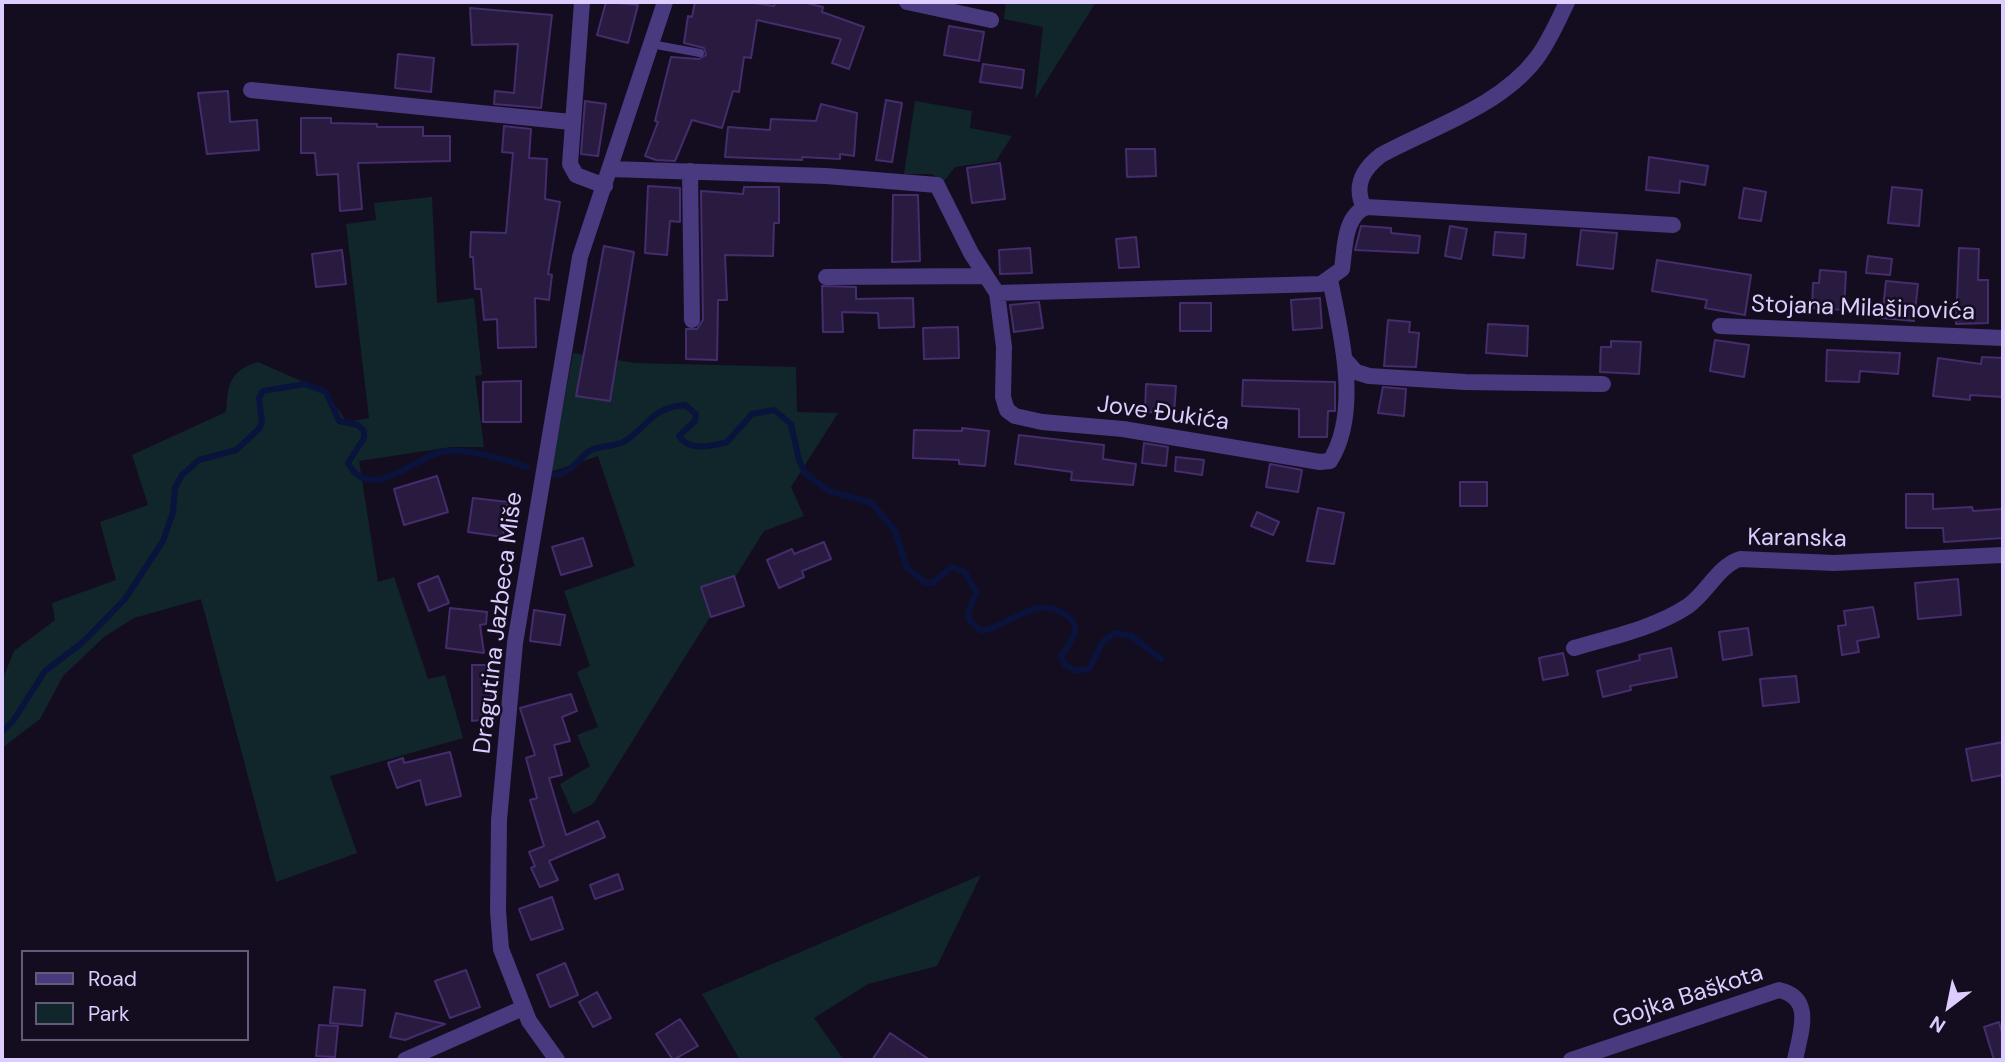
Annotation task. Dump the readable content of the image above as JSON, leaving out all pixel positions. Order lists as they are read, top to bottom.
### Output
{
  "streets": {
    "street": [
      "Stojana Milašinovića",
      "Jove Đukića",
      "Karanska",
      "Dragutina Jazbeca Miše",
      "Gojka Baškota"
    ]
  },
  "legend": ["Road", "Park"],
  "north": "bottom left"
}
